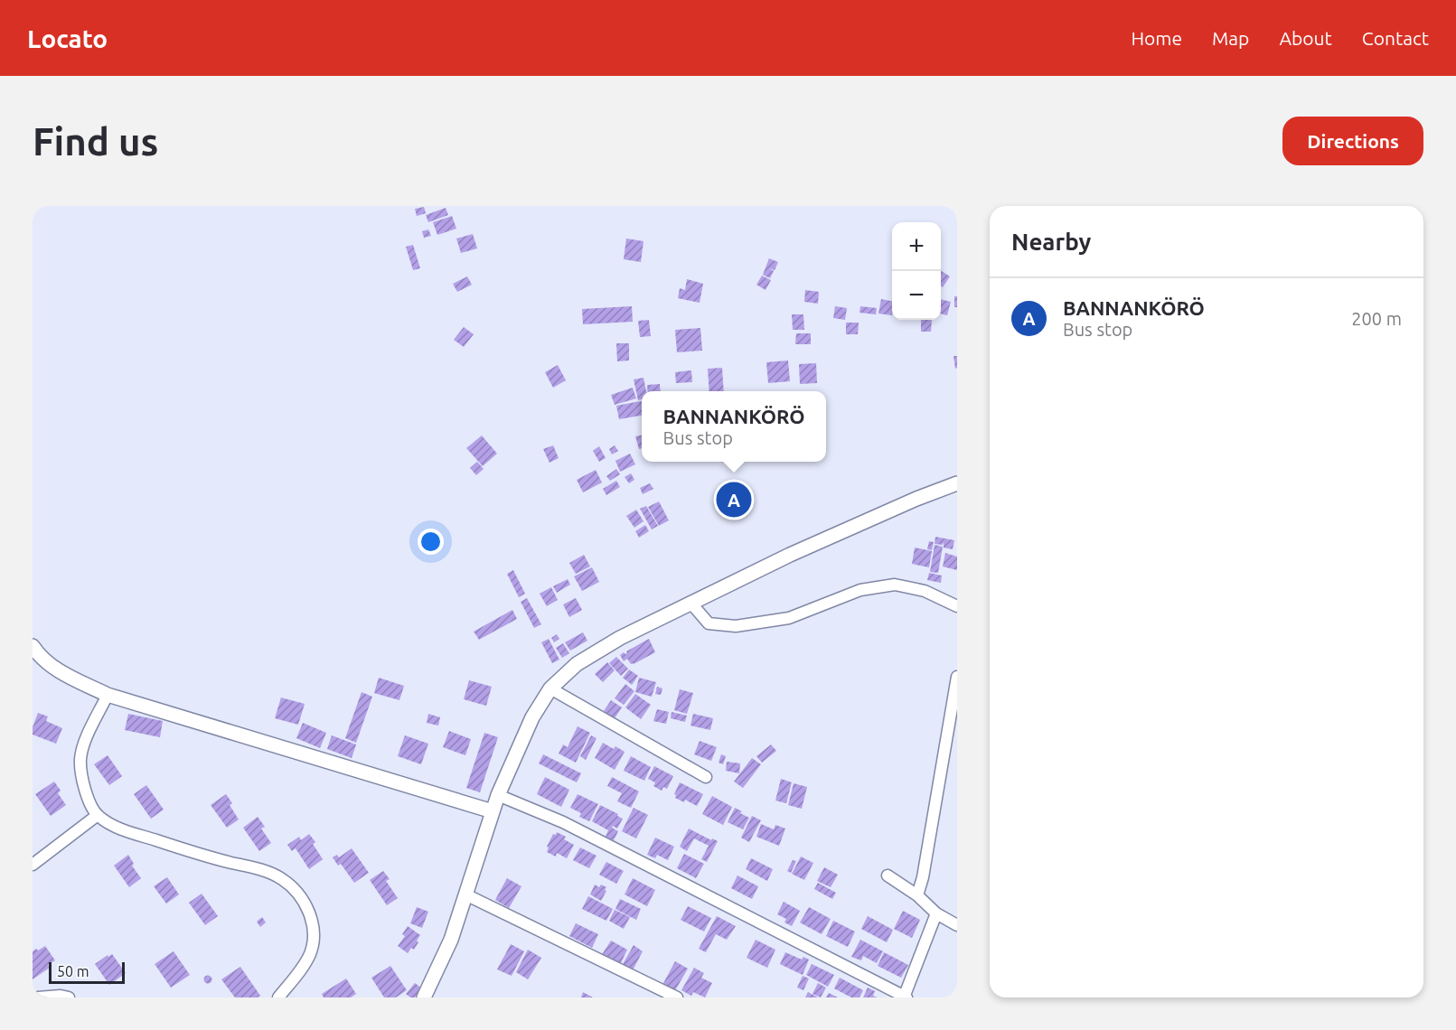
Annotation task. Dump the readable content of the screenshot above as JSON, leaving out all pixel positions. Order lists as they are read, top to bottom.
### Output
{
  "scale_bar": "50 m",
  "page": {
    "header": "Locato",
    "nav": [
      "Home",
      "Map",
      "About",
      "Contact"
    ],
    "buttons": "Directions",
    "title": "Find us",
    "heading": "Nearby",
    "map_buttons": ["+", "−"],
    "list": [
      {
        "mark": "A",
        "name": "BANNANKÖRÖ",
        "note": "Bus stop",
        "value": "200 m"
      }
    ],
    "popup": ["BANNANKÖRÖ", "Bus stop"],
    "pins": "A",
    "scale": "50 m"
  }
}
